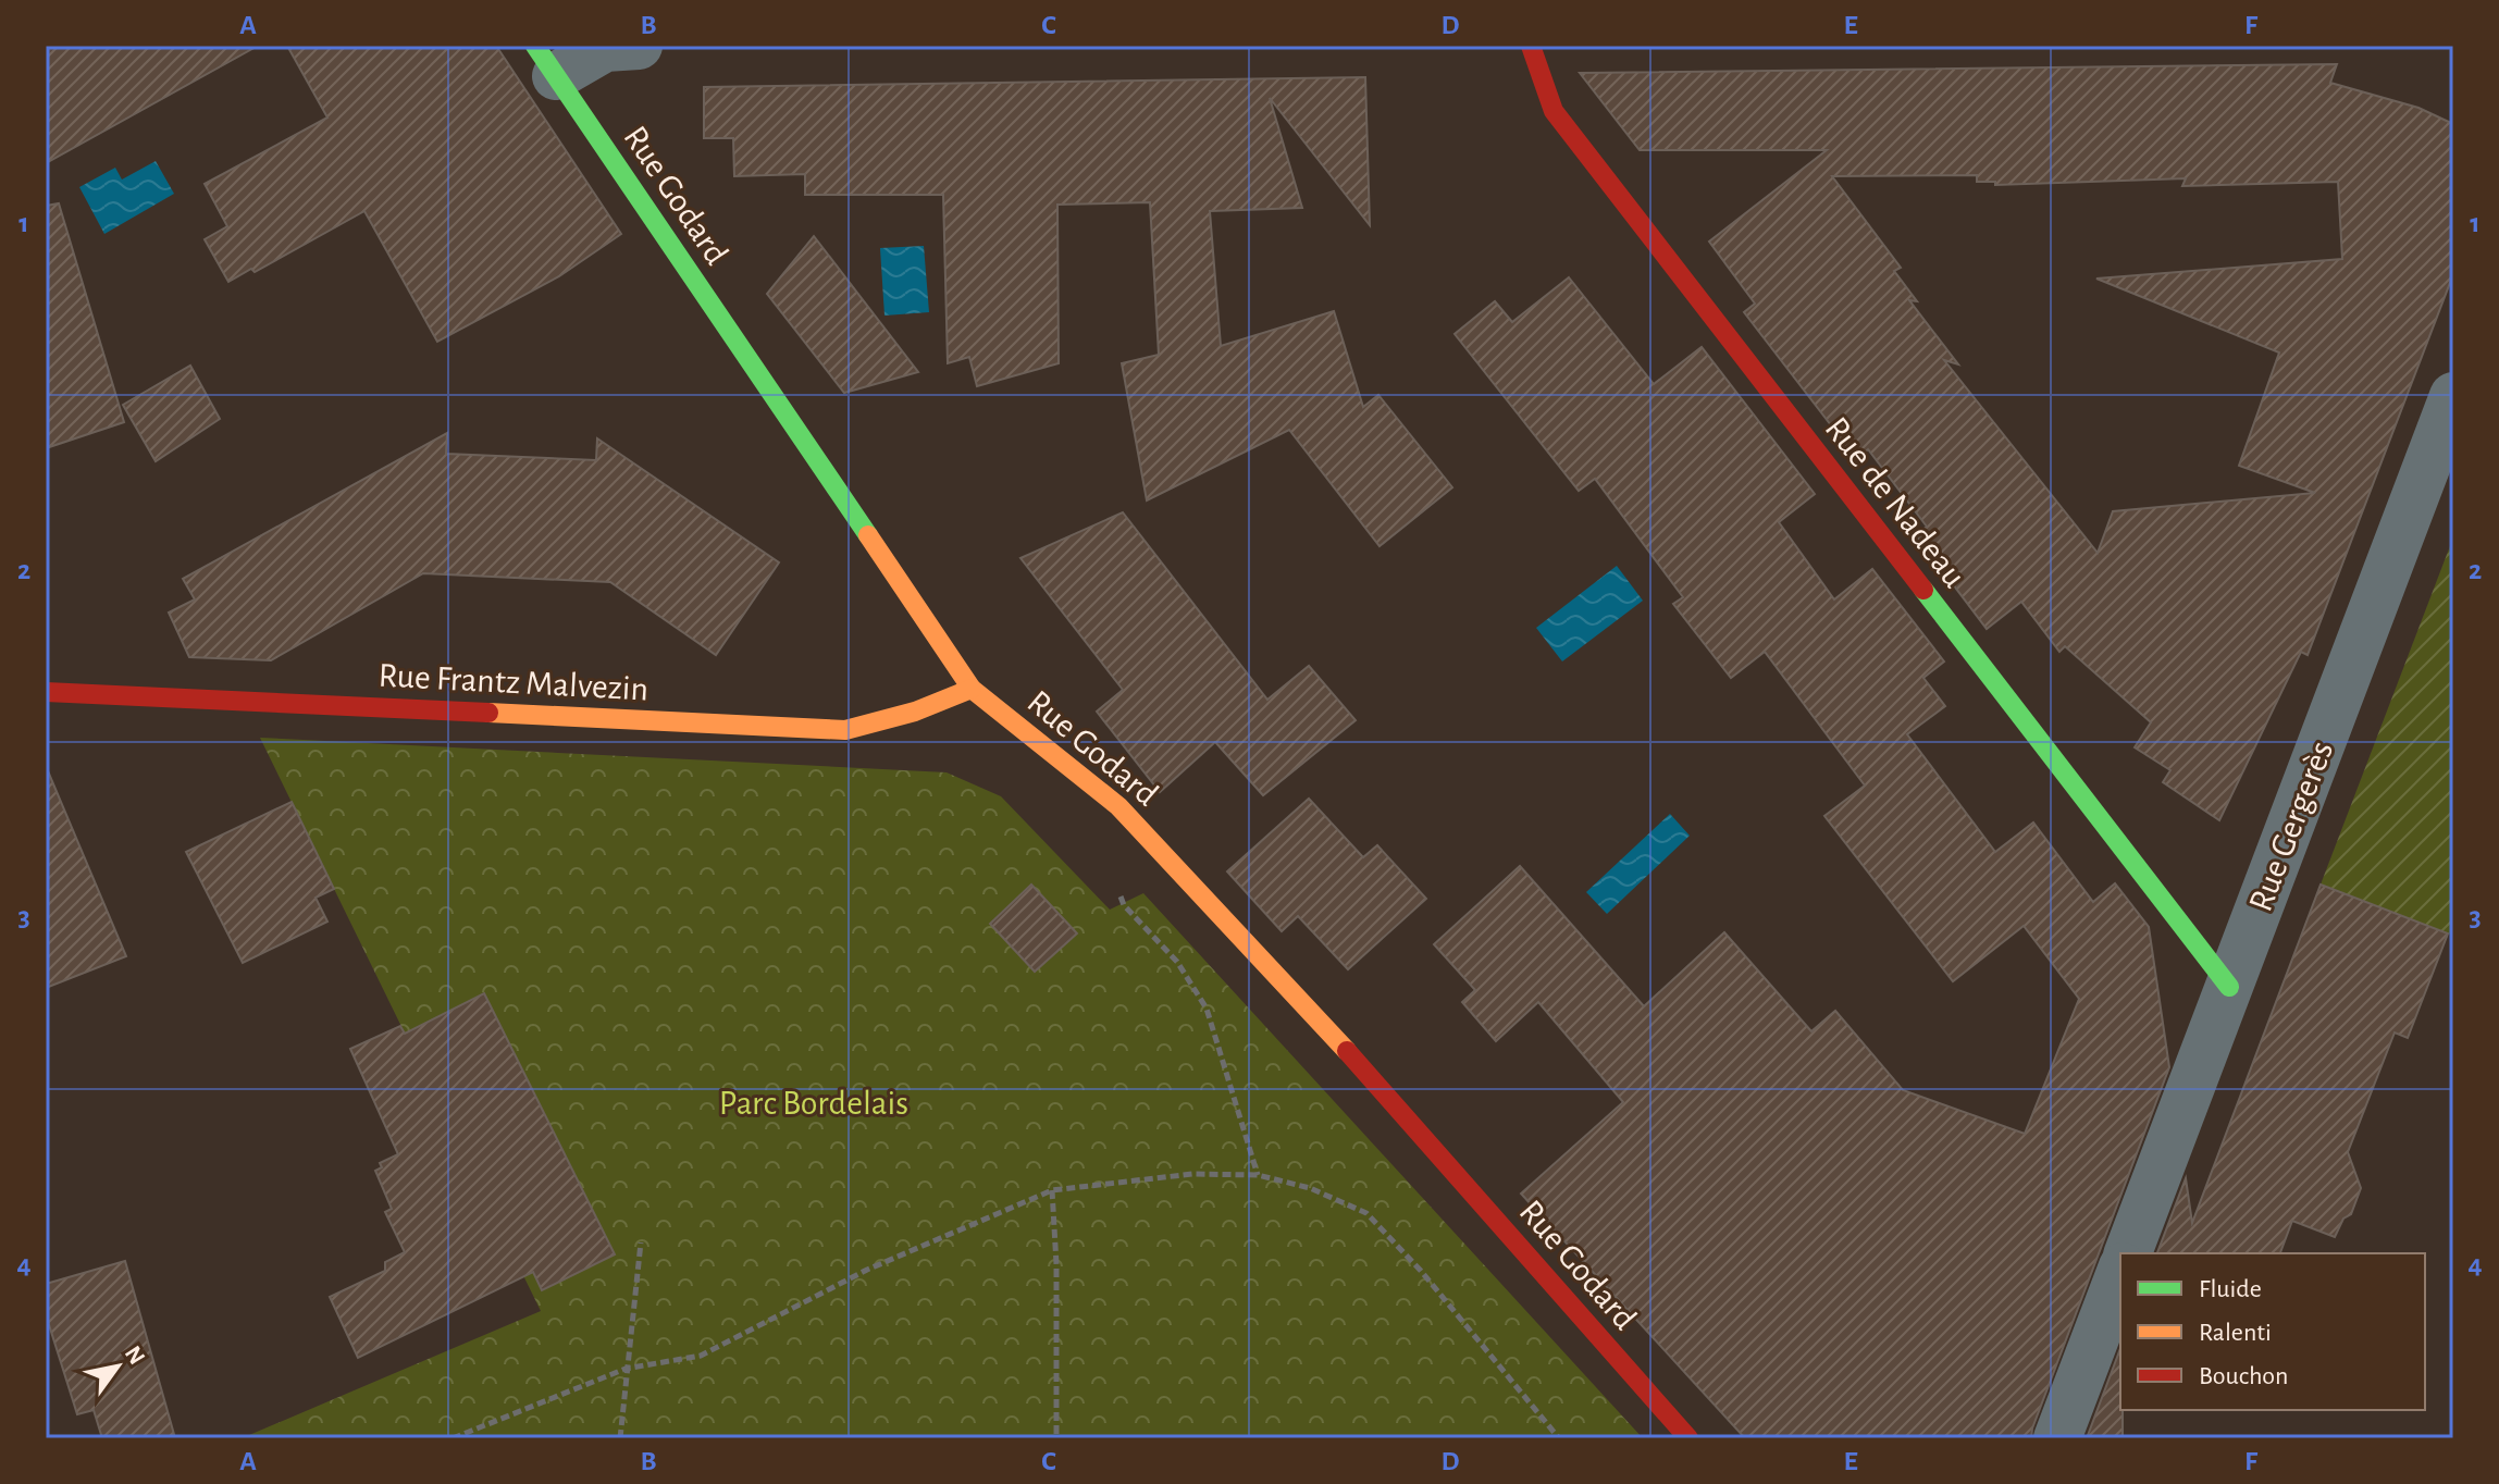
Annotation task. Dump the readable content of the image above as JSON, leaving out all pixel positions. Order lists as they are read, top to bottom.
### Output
{
  "streets": {
    "street": [
      "Rue Godard",
      "Rue de Nadeau",
      "Rue Frantz Malvezin",
      "Rue Gergerès"
    ]
  },
  "crossings": [
    ["Rue Godard", "Rue Frantz Malvezin"],
    ["Rue de Nadeau", "Rue Gergerès"]
  ],
  "parks": ["Parc Bordelais"],
  "legend": ["Fluide", "Ralenti", "Bouchon"],
  "north": "top right",
  "grid": {
    "columns": [
      "A",
      "B",
      "C",
      "D",
      "E",
      "F"
    ],
    "rows": [
      "1",
      "2",
      "3",
      "4"
    ]
  }
}
